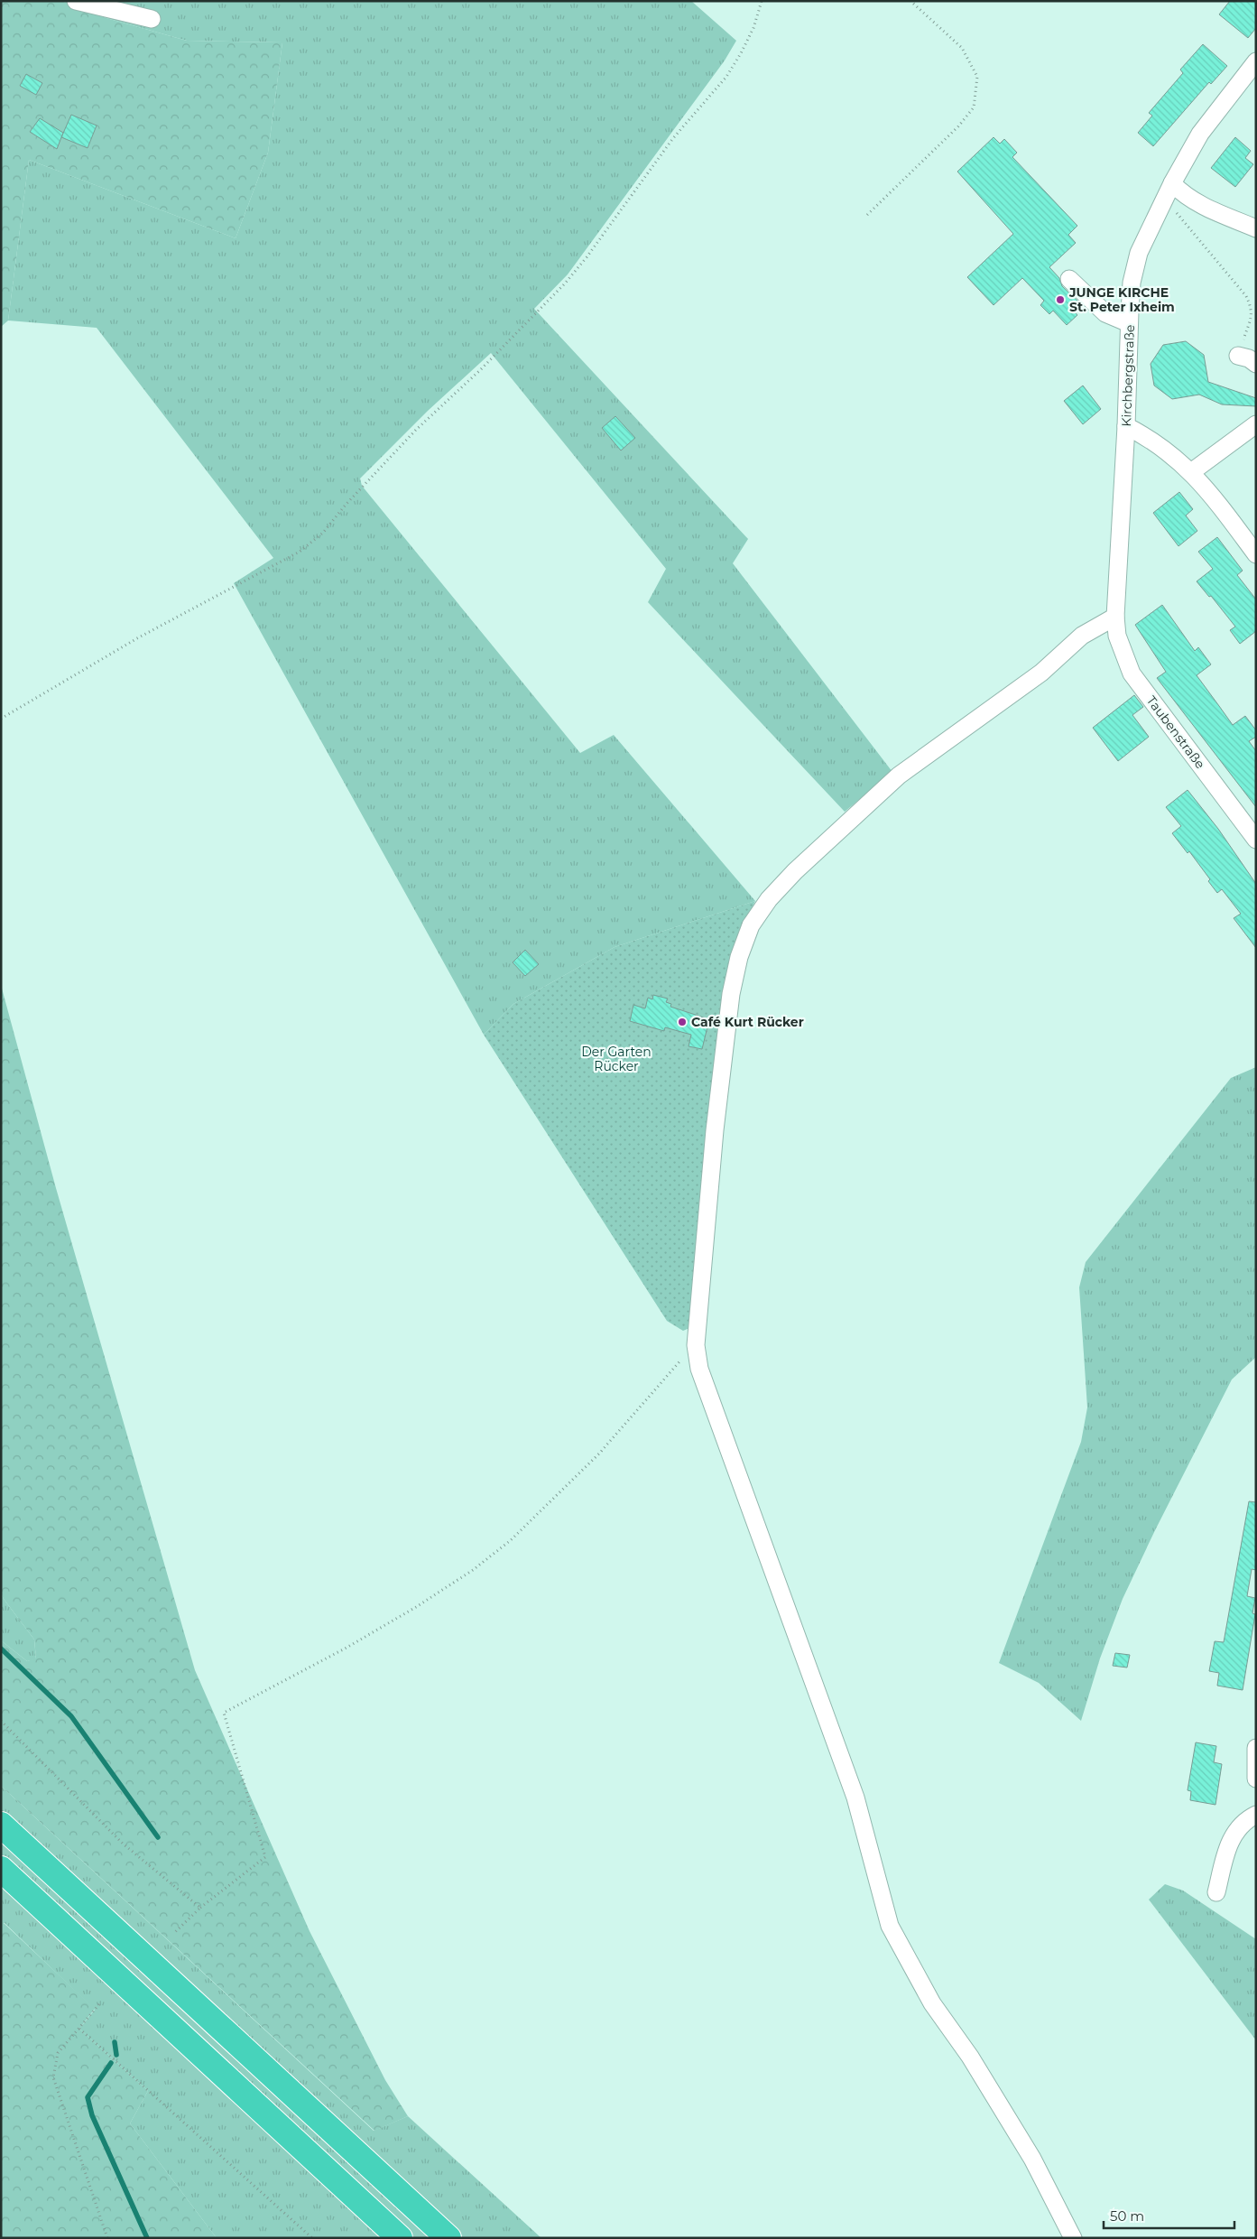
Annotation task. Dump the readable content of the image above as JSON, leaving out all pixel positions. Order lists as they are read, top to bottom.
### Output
{
  "streets": {
    "street": ["Kirchbergstraße", "Taubenstraße"]
  },
  "crossings": [
    ["Kirchbergstraße", "Taubenstraße"]
  ],
  "parks": ["Der Garten Rücker"],
  "places": ["JUNGE KIRCHE St. Peter Ixheim", "Café Kurt Rücker"],
  "scale_bar": "50 m"
}
